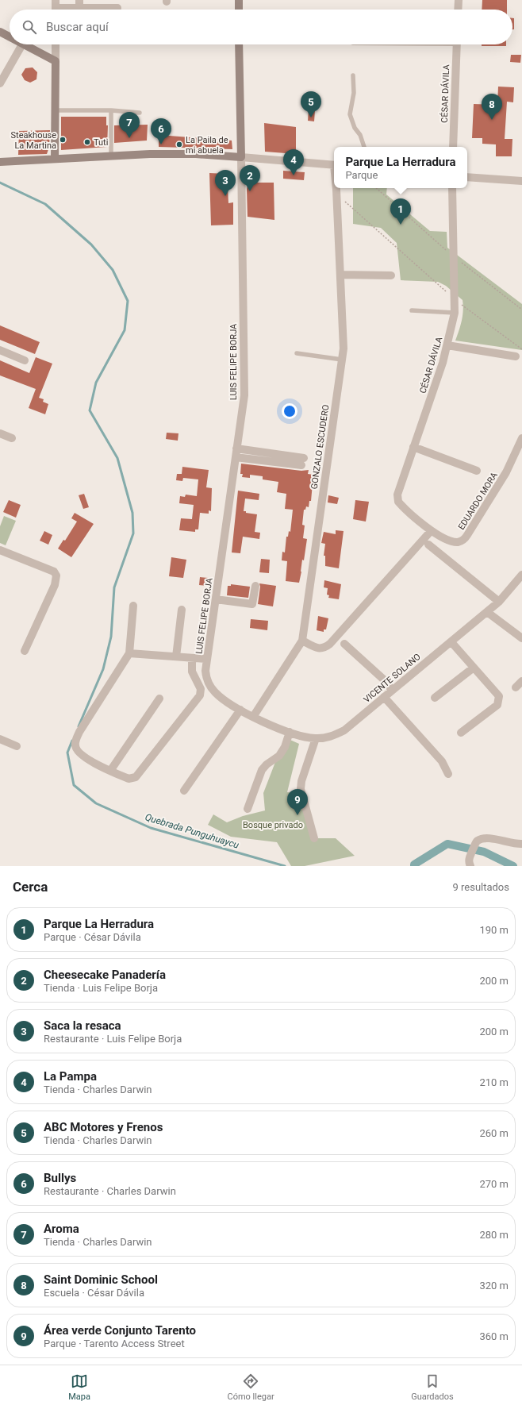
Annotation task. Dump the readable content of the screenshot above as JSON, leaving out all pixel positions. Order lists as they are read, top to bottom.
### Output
{
  "streets": {
    "street": [
      "CÉSAR DÁVILA",
      "LUIS FELIPE BORJA",
      "GONZALO ESCUDERO",
      "EDUARDO MORA",
      "VICENTE SOLANO"
    ]
  },
  "crossings": [
    ["CÉSAR DÁVILA", "EDUARDO MORA"],
    ["LUIS FELIPE BORJA", "GONZALO ESCUDERO"],
    ["LUIS FELIPE BORJA", "VICENTE SOLANO"],
    ["GONZALO ESCUDERO", "VICENTE SOLANO"]
  ],
  "water": ["Quebrada Punguhuaycu"],
  "parks": ["Bosque privado"],
  "places": ["Steakhouse La Martina", "Tuti", "La Paila de mi abuela"],
  "page": {
    "search": "Buscar aquí",
    "pins": [
      "5",
      "8",
      "7",
      "6",
      "4",
      "2",
      "3",
      "1",
      "9"
    ],
    "popup": ["Parque La Herradura", "Parque"],
    "heading": ["Cerca", "9 resultados"],
    "list": [
      {
        "mark": "1",
        "name": "Parque La Herradura",
        "note": "Parque · César Dávila",
        "value": "190 m"
      },
      {
        "mark": "2",
        "name": "Cheesecake Panadería",
        "note": "Tienda · Luis Felipe Borja",
        "value": "200 m"
      },
      {
        "mark": "3",
        "name": "Saca la resaca",
        "note": "Restaurante · Luis Felipe Borja",
        "value": "200 m"
      },
      {
        "mark": "4",
        "name": "La Pampa",
        "note": "Tienda · Charles Darwin",
        "value": "210 m"
      },
      {
        "mark": "5",
        "name": "ABC Motores y Frenos",
        "note": "Tienda · Charles Darwin",
        "value": "260 m"
      },
      {
        "mark": "6",
        "name": "Bullys",
        "note": "Restaurante · Charles Darwin",
        "value": "270 m"
      },
      {
        "mark": "7",
        "name": "Aroma",
        "note": "Tienda · Charles Darwin",
        "value": "280 m"
      },
      {
        "mark": "8",
        "name": "Saint Dominic School",
        "note": "Escuela · César Dávila",
        "value": "320 m"
      },
      {
        "mark": "9",
        "name": "Área verde Conjunto Tarento",
        "note": "Parque · Tarento Access Street",
        "value": "360 m"
      }
    ],
    "nav": ["Mapa", "Cómo llegar", "Guardados"]
  }
}
